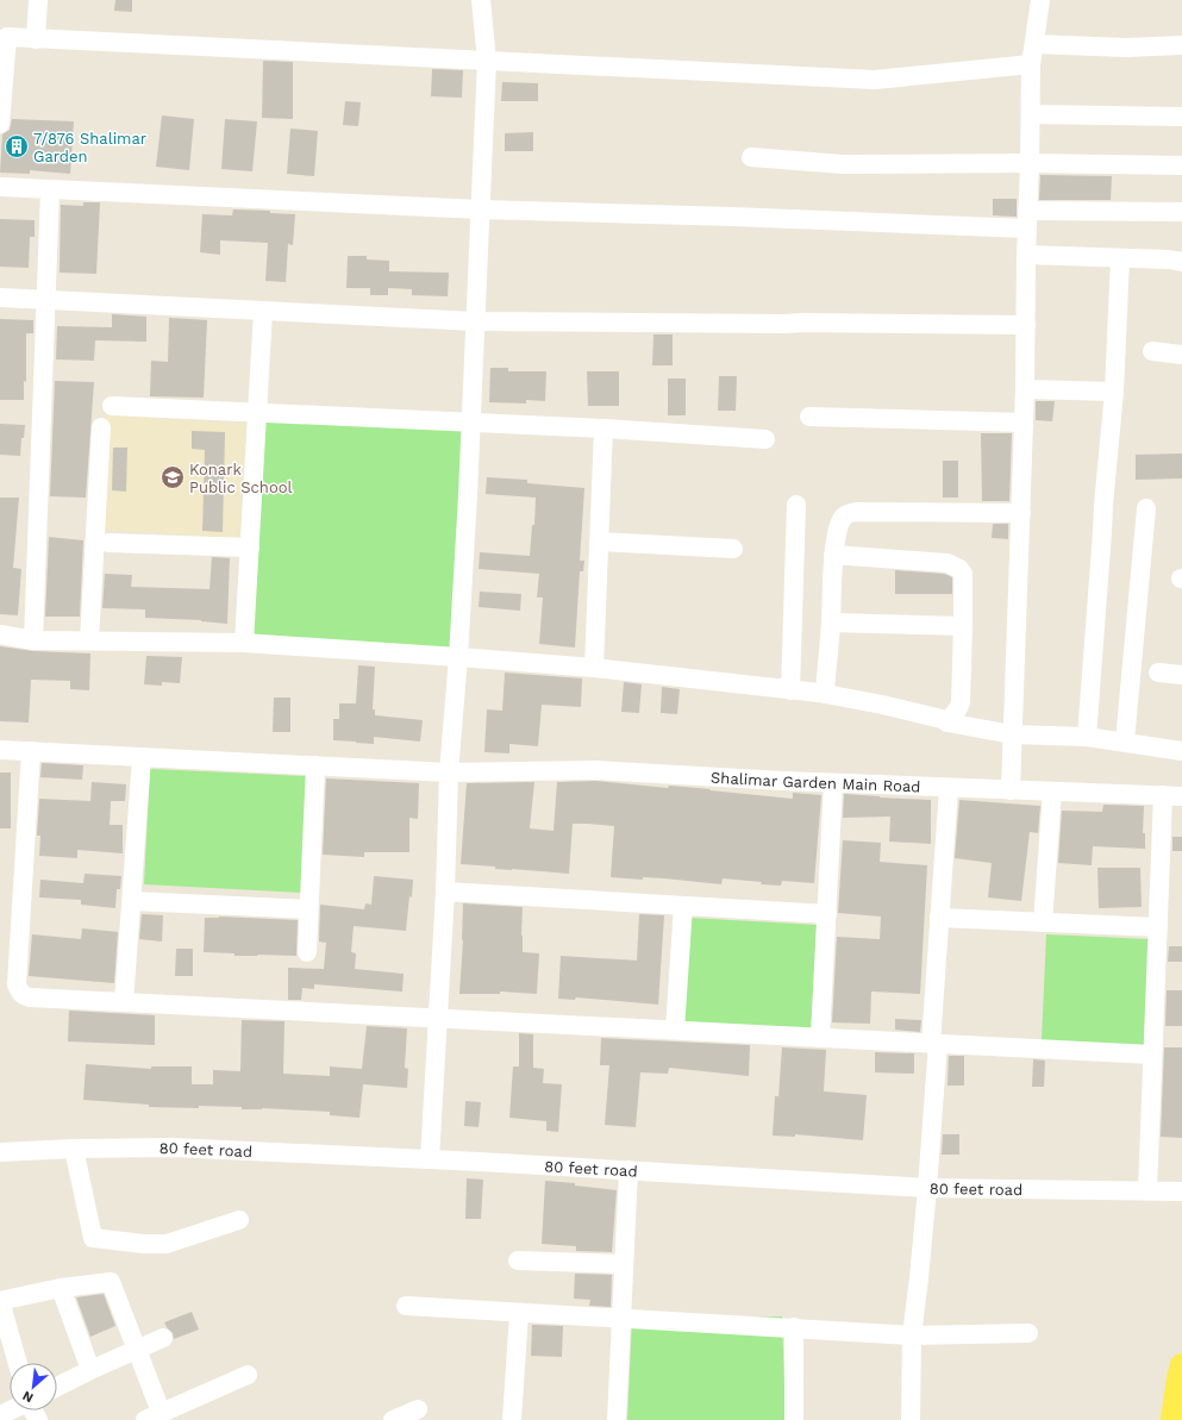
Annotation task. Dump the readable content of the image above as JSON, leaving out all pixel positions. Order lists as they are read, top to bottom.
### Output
{
  "streets": {
    "street": ["Shalimar Garden Main Road", "80 feet road"]
  },
  "places": {
    "building": ["7/876 Shalimar Garden"],
    "school or university": ["Konark Public School"]
  },
  "north": "bottom left"
}
